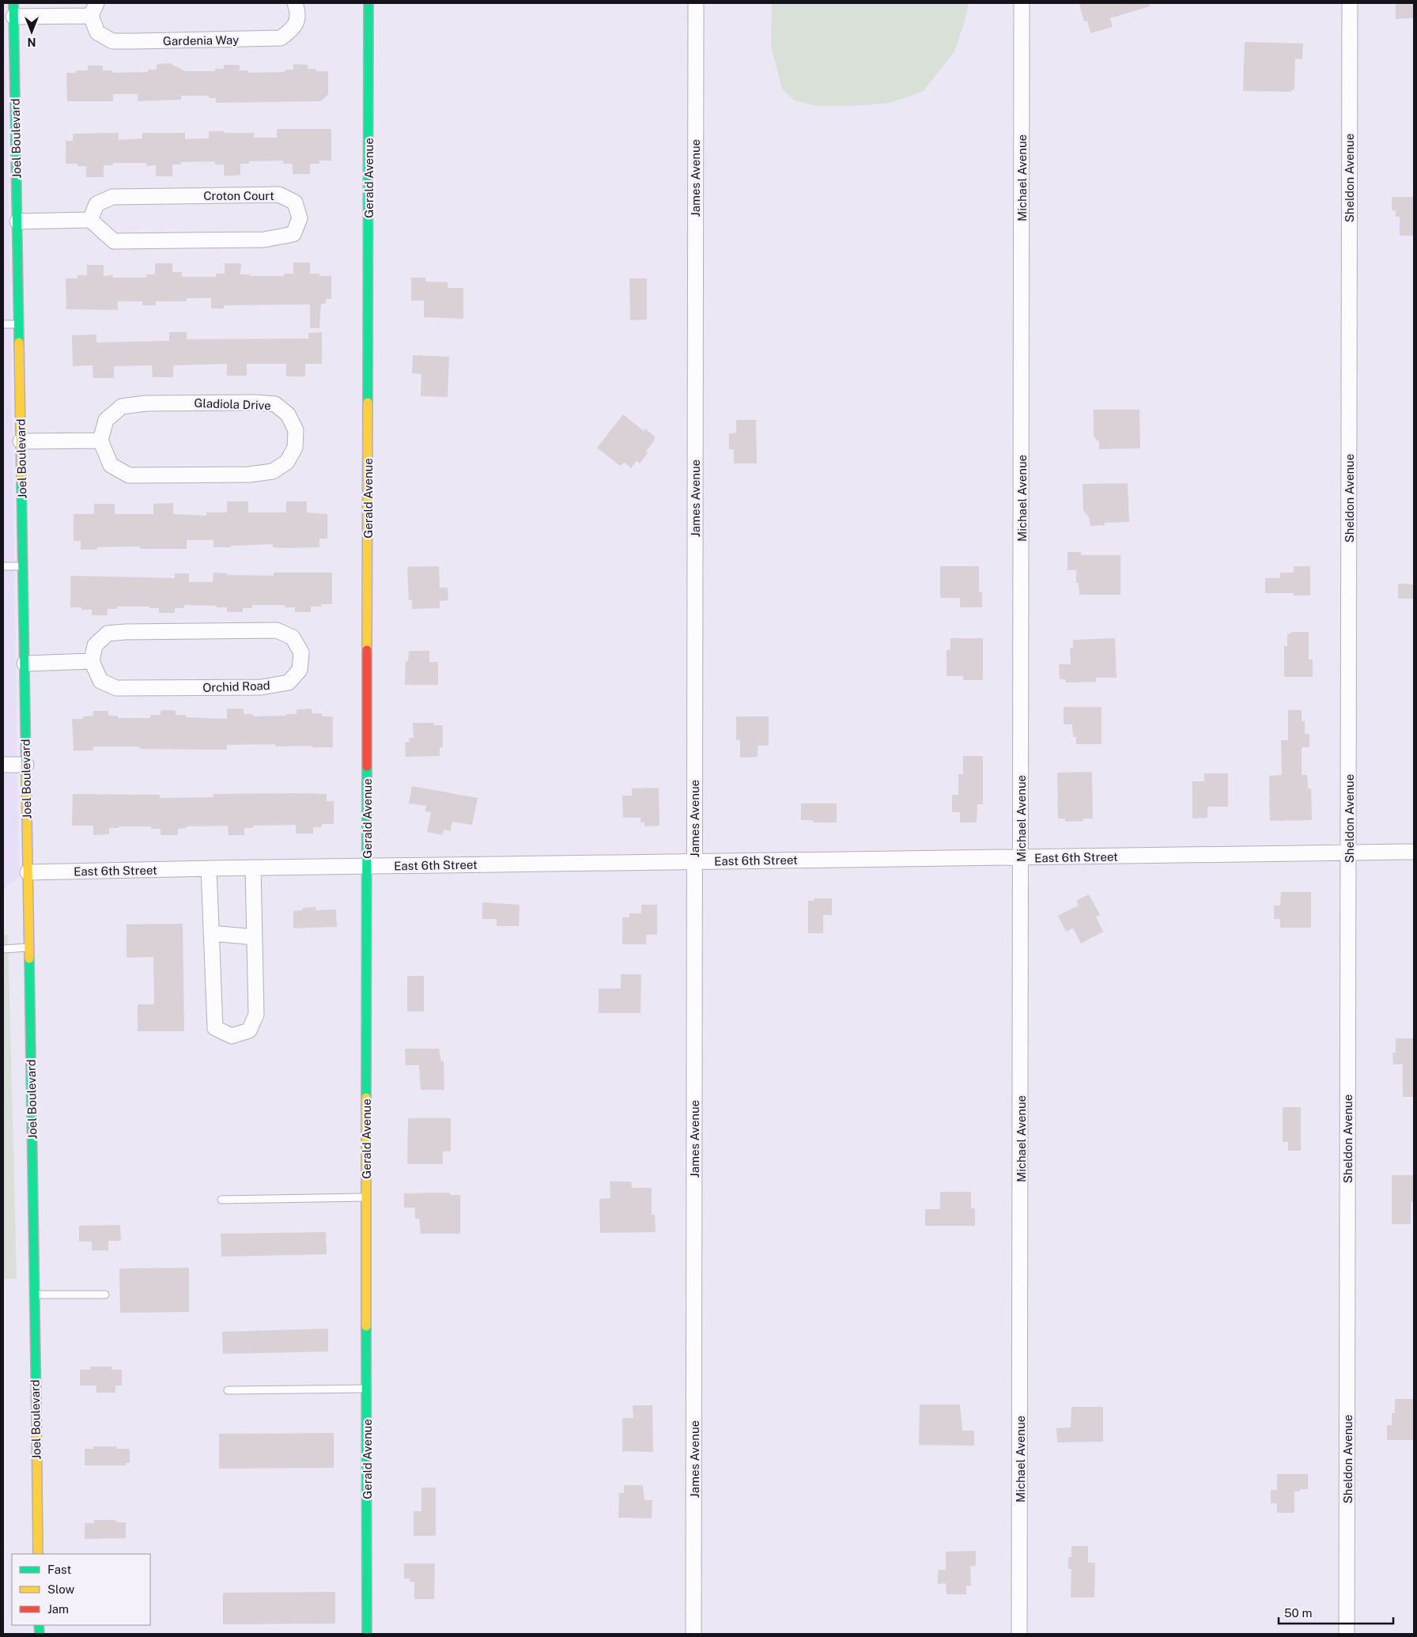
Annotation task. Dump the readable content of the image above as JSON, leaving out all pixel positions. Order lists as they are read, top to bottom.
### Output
{
  "streets": {
    "street": [
      "Gardenia Way",
      "Joel Boulevard",
      "Gerald Avenue",
      "James Avenue",
      "Michael Avenue",
      "Sheldon Avenue",
      "Croton Court",
      "Gladiola Drive",
      "Orchid Road",
      "East 6th Street"
    ]
  },
  "crossings": [
    ["Gardenia Way", "Joel Boulevard"],
    ["Joel Boulevard", "East 6th Street"],
    ["Gerald Avenue", "East 6th Street"],
    ["James Avenue", "East 6th Street"],
    ["Michael Avenue", "East 6th Street"],
    ["Sheldon Avenue", "East 6th Street"]
  ],
  "legend": ["Fast", "Slow", "Jam"],
  "scale_bar": "50 m",
  "north": "bottom"
}
